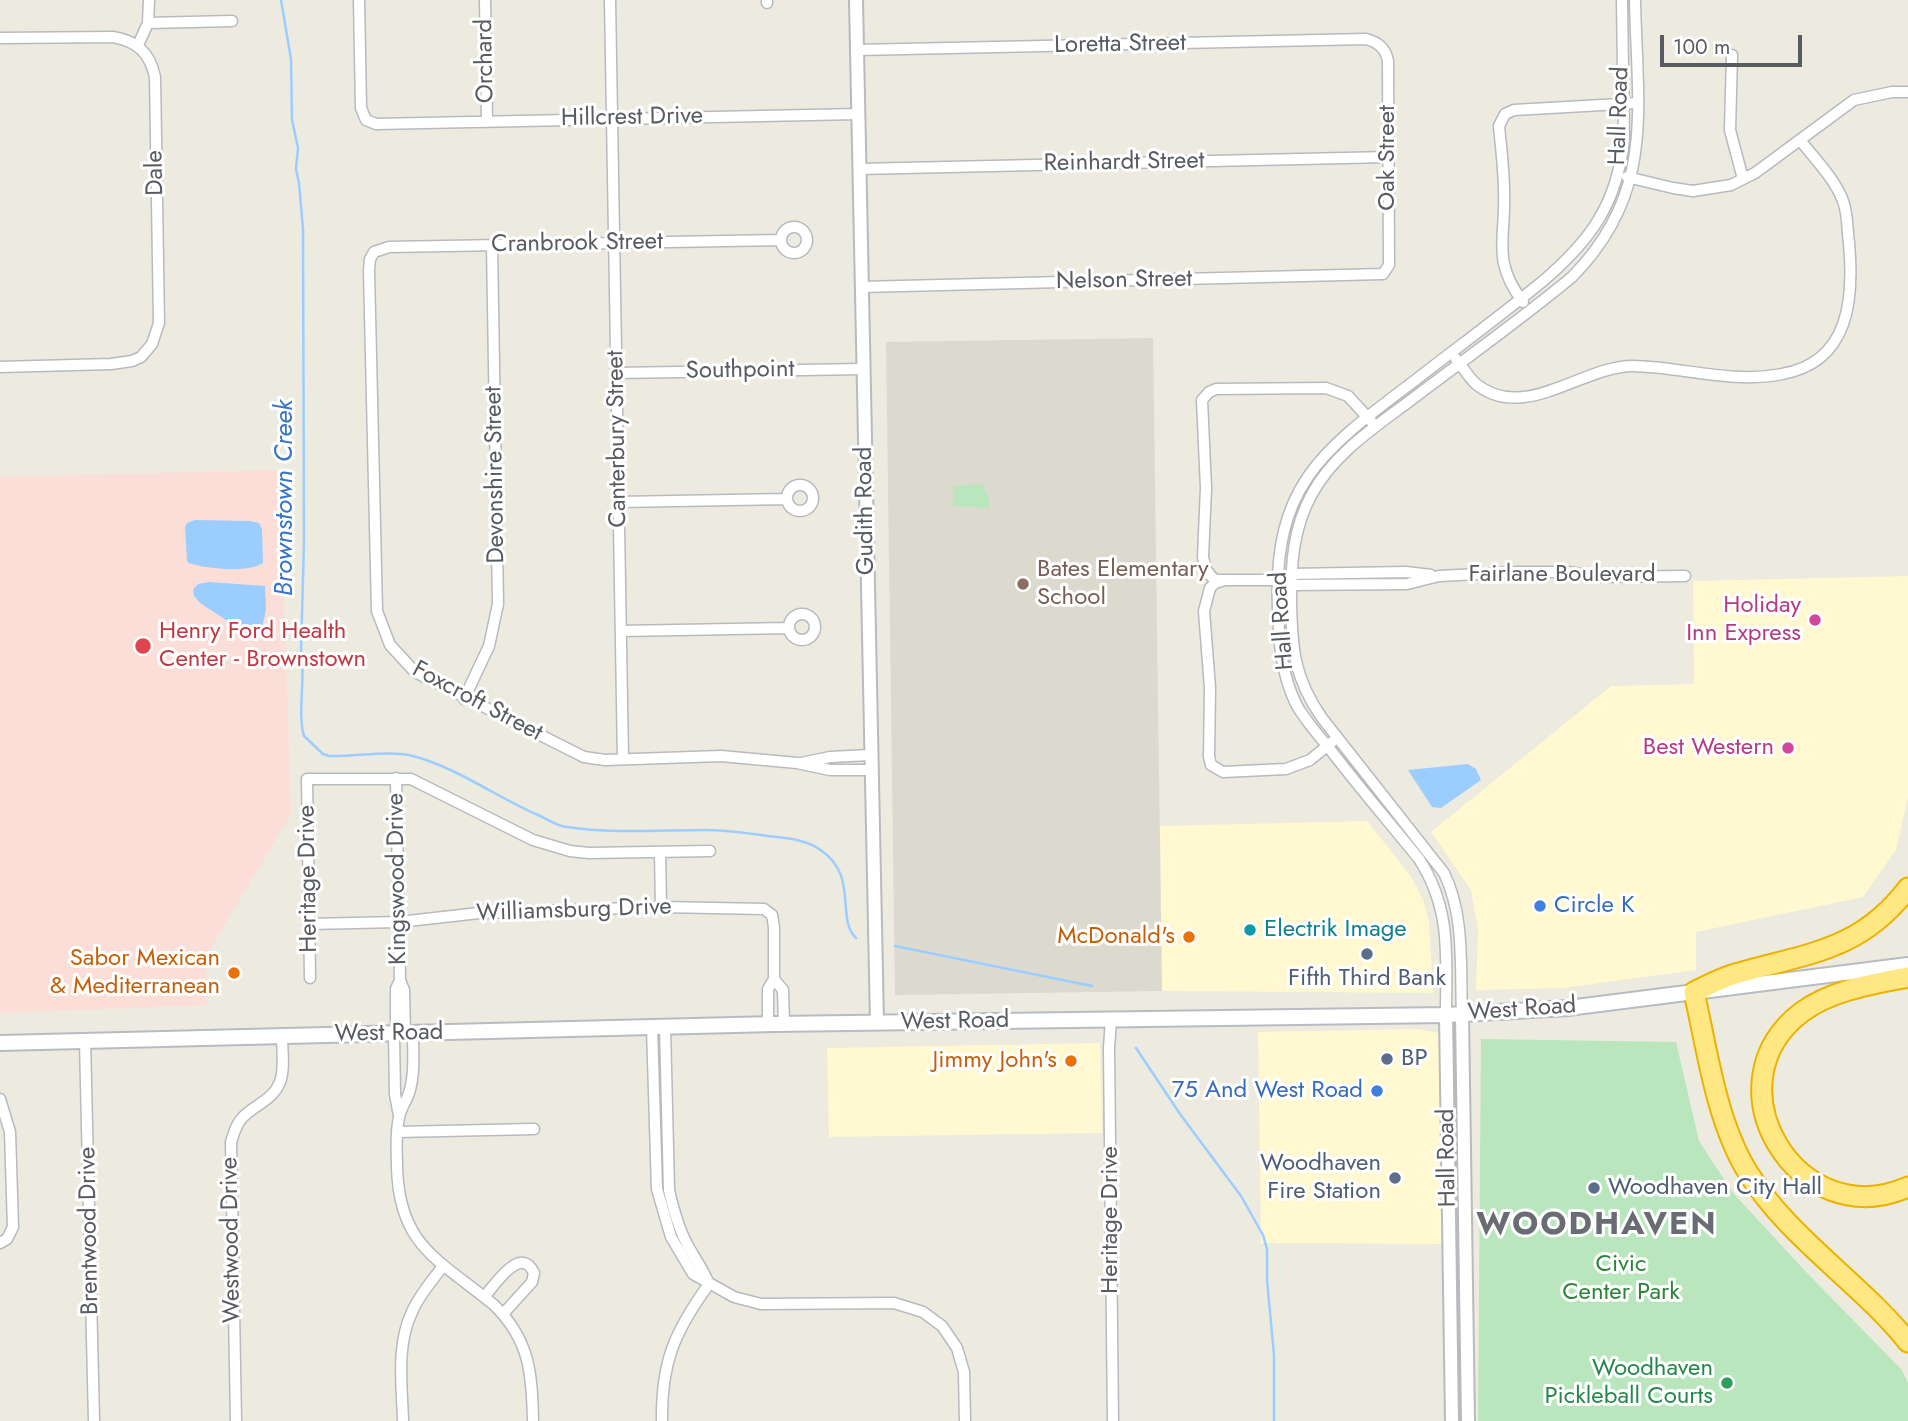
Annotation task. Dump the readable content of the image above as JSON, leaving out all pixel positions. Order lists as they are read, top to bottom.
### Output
{
  "streets": {
    "main road": ["West Road"],
    "street": [
      "Loretta Street",
      "Orchard",
      "Hall Road",
      "Hillcrest Drive",
      "Oak Street",
      "Reinhardt Street",
      "Dale",
      "Cranbrook Street",
      "Nelson Street",
      "Southpoint",
      "Canterbury Street",
      "Devonshire Street",
      "Gudith Road",
      "Fairlane Boulevard",
      "Foxcroft Street",
      "Heritage Drive",
      "Kingswood Drive",
      "Williamsburg Drive",
      "Brentwood Drive",
      "Westwood Drive"
    ]
  },
  "crossings": [
    ["Loretta Street", "Oak Street"],
    ["Loretta Street", "Gudith Road"],
    ["Orchard", "Hillcrest Drive"],
    ["Hall Road", "Fairlane Boulevard"],
    ["Hall Road", "West Road"],
    ["Hillcrest Drive", "Canterbury Street"],
    ["Hillcrest Drive", "Gudith Road"],
    ["Oak Street", "Reinhardt Street"],
    ["Oak Street", "Nelson Street"],
    ["Reinhardt Street", "Gudith Road"],
    ["Cranbrook Street", "Canterbury Street"],
    ["Cranbrook Street", "Devonshire Street"],
    ["Cranbrook Street", "Foxcroft Street"],
    ["Nelson Street", "Gudith Road"],
    ["Southpoint", "Canterbury Street"],
    ["Southpoint", "Gudith Road"],
    ["Canterbury Street", "Foxcroft Street"],
    ["Devonshire Street", "Foxcroft Street"],
    ["Gudith Road", "Foxcroft Street"],
    ["Gudith Road", "West Road"],
    ["Heritage Drive", "Kingswood Drive"],
    ["Heritage Drive", "Williamsburg Drive"],
    ["Heritage Drive", "West Road"],
    ["Kingswood Drive", "Williamsburg Drive"],
    ["Kingswood Drive", "West Road"],
    ["Williamsburg Drive", "West Road"],
    ["West Road", "Brentwood Drive"],
    ["West Road", "Westwood Drive"]
  ],
  "districts": ["WOODHAVEN"],
  "water": ["Brownstown Creek"],
  "parks": ["Civic Center Park"],
  "places": [
    "Bates Elementary School",
    "Holiday Inn Express",
    "Henry Ford Health Center - Brownstown",
    "Best Western",
    "Circle K",
    "Electrik Image",
    "McDonald's",
    "Fifth Third Bank",
    "Sabor Mexican & Mediterranean",
    "BP",
    "Jimmy John's",
    "75 And West Road",
    "Woodhaven Fire Station",
    "Woodhaven City Hall",
    "Woodhaven Pickleball Courts"
  ],
  "scale_bar": "100 m"
}
